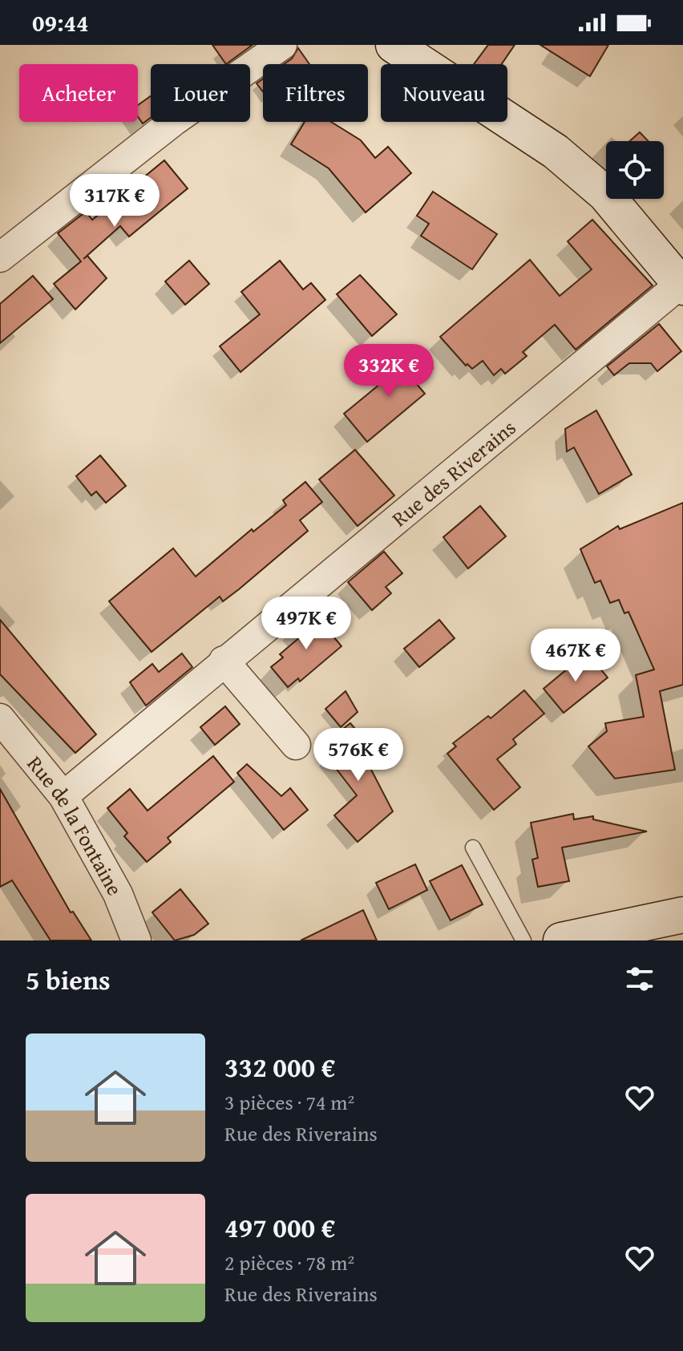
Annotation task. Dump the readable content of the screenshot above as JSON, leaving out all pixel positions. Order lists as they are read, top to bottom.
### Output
{
  "streets": {
    "street": ["Rue des Riverains", "Rue de la Fontaine"]
  },
  "crossings": [
    ["Rue des Riverains", "Rue de la Fontaine"]
  ],
  "page": {
    "status": "09:44",
    "chip": [
      "Acheter",
      "Louer",
      "Filtres",
      "Nouveau"
    ],
    "price": [
      "317K €",
      "332K €",
      "497K €",
      "467K €",
      "576K €"
    ],
    "heading": "5 biens",
    "list": [
      {
        "name": "332 000 €",
        "note": "3 pièces · 74 m² · Rue des Riverains"
      },
      {
        "name": "497 000 €",
        "note": "2 pièces · 78 m² · Rue des Riverains"
      }
    ]
  }
}
